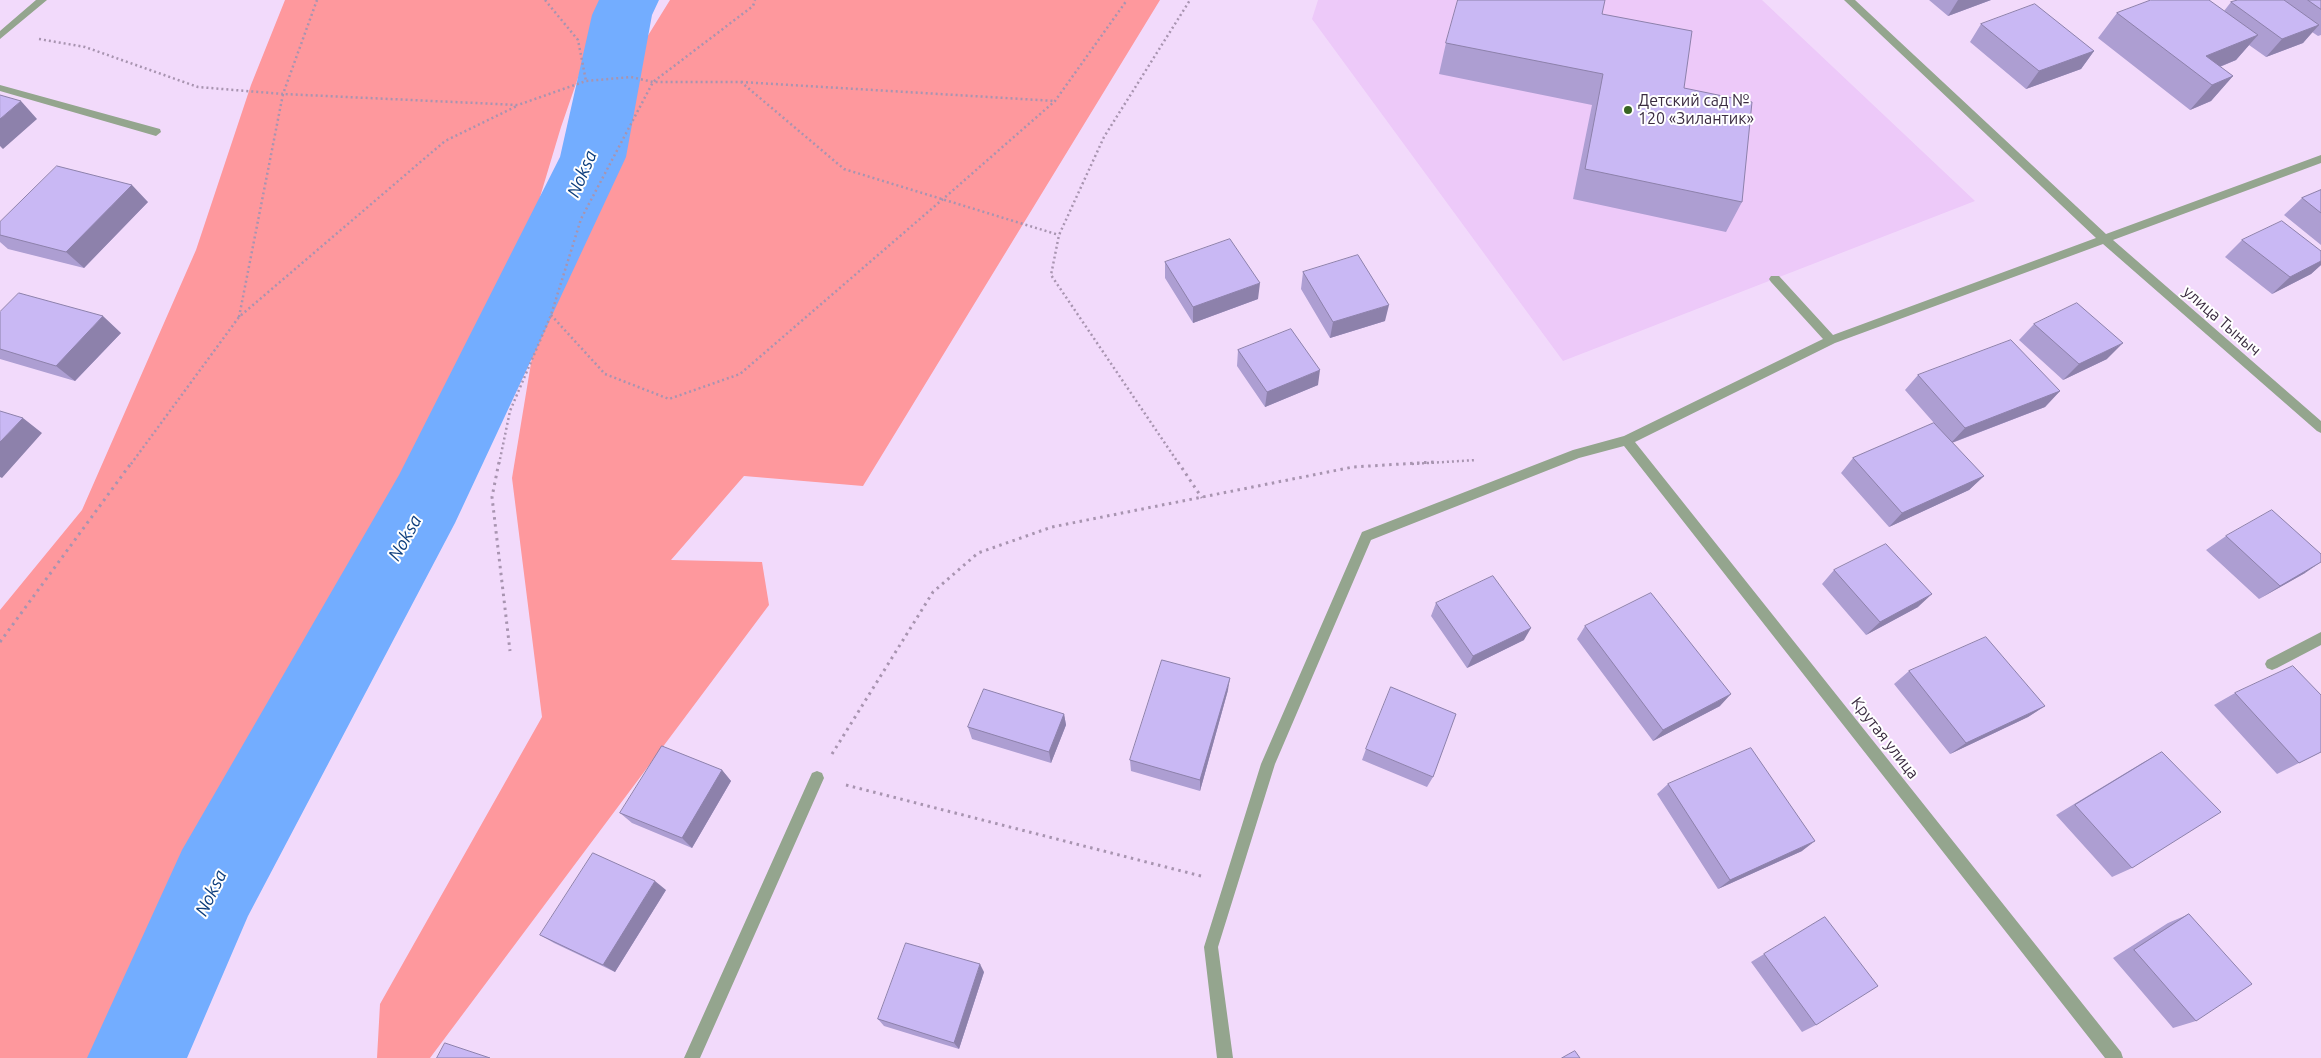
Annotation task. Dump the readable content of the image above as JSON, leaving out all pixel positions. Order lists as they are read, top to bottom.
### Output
{
  "streets": {
    "street": ["улица Тыныч", "Крутая улица"]
  },
  "water": ["Noksa"],
  "places": ["Детский сад № 120 «Зилантик»"]
}
